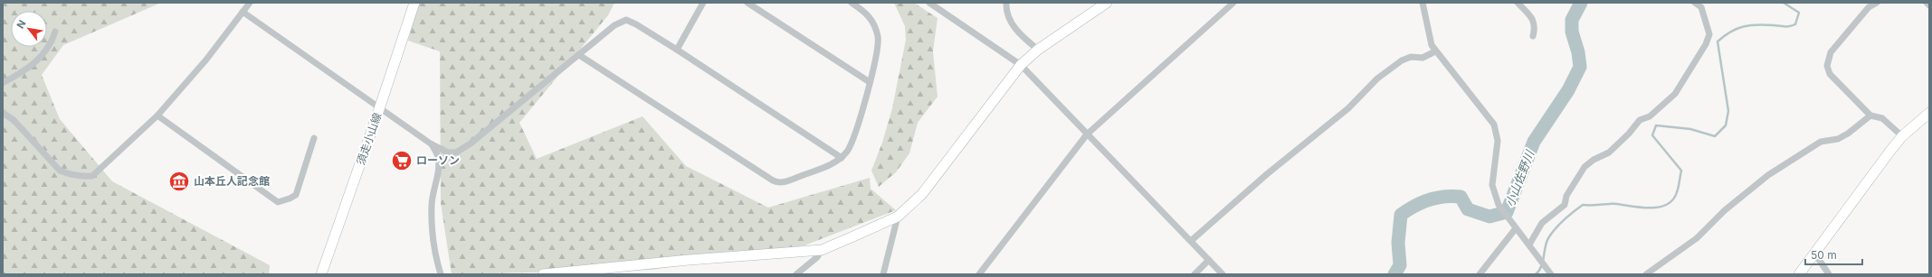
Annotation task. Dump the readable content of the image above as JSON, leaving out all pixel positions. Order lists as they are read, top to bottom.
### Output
{
  "streets": {
    "street": ["須走小山線"]
  },
  "water": ["小山佐野川"],
  "places": {
    "supermarket": ["ローソン"],
    "museum": ["山本丘人記念館"]
  },
  "scale_bar": "50 m",
  "north": "top left"
}
